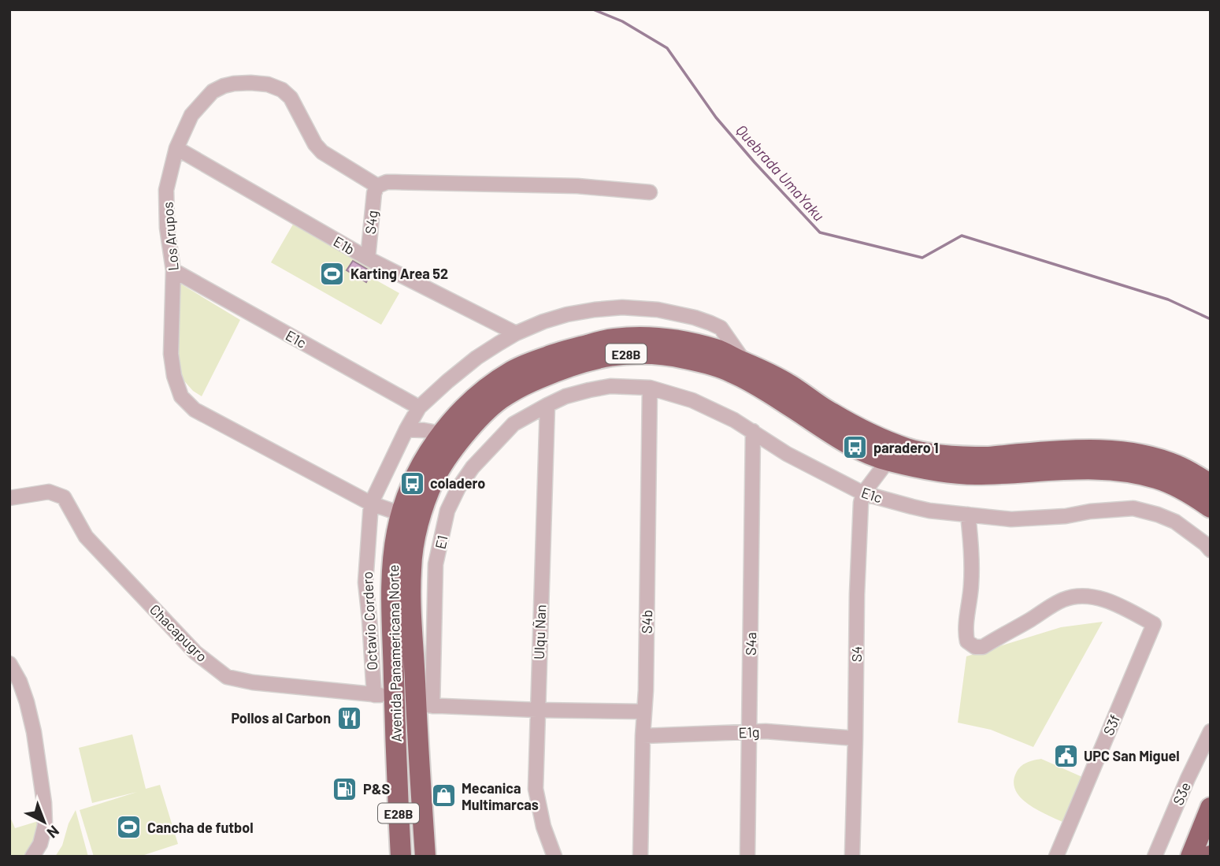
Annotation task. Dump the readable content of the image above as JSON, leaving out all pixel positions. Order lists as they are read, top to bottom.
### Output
{
  "streets": {
    "highway": ["E28B", "Avenida Panamericana Norte"],
    "street": [
      "S4g",
      "Los Arupos",
      "E1b",
      "E1c",
      "E1",
      "Octavio Cordero",
      "S4b",
      "Ulqu Ñan",
      "Chacapugro",
      "S4a",
      "S4",
      "S3f",
      "E1g",
      "S3e"
    ]
  },
  "crossings": [
    ["S4g", "Los Arupos"],
    ["S4g", "E1b"],
    ["Los Arupos", "E1b"],
    ["Los Arupos", "E1c"],
    ["Los Arupos", "Octavio Cordero"],
    ["Los Arupos", "Avenida Panamericana Norte"],
    ["E1b", "Octavio Cordero"],
    ["E1c", "E1"],
    ["E1c", "Octavio Cordero"],
    ["E1c", "S4b"],
    ["E1c", "Ulqu Ñan"],
    ["E1c", "S4a"],
    ["E1c", "S4"],
    ["E1c", "S3f"],
    ["E1", "Ulqu Ñan"],
    ["E1", "Avenida Panamericana Norte"],
    ["Octavio Cordero", "Chacapugro"],
    ["Octavio Cordero", "Avenida Panamericana Norte"],
    ["S4b", "E1g"],
    ["Chacapugro", "Avenida Panamericana Norte"],
    ["S4a", "E1g"],
    ["S4", "E1g"]
  ],
  "water": ["Quebrada UmaYaku"],
  "places": {
    "sports": ["Karting Area 52", "Cancha de futbol"],
    "bus stop": ["paradero 1", "coladero"],
    "restaurant": ["Pollos al Carbon"],
    "public building": ["UPC San Miguel"],
    "fuel station": ["P&S"],
    "shop": ["Mecanica Multimarcas"]
  },
  "north": "bottom right"
}
